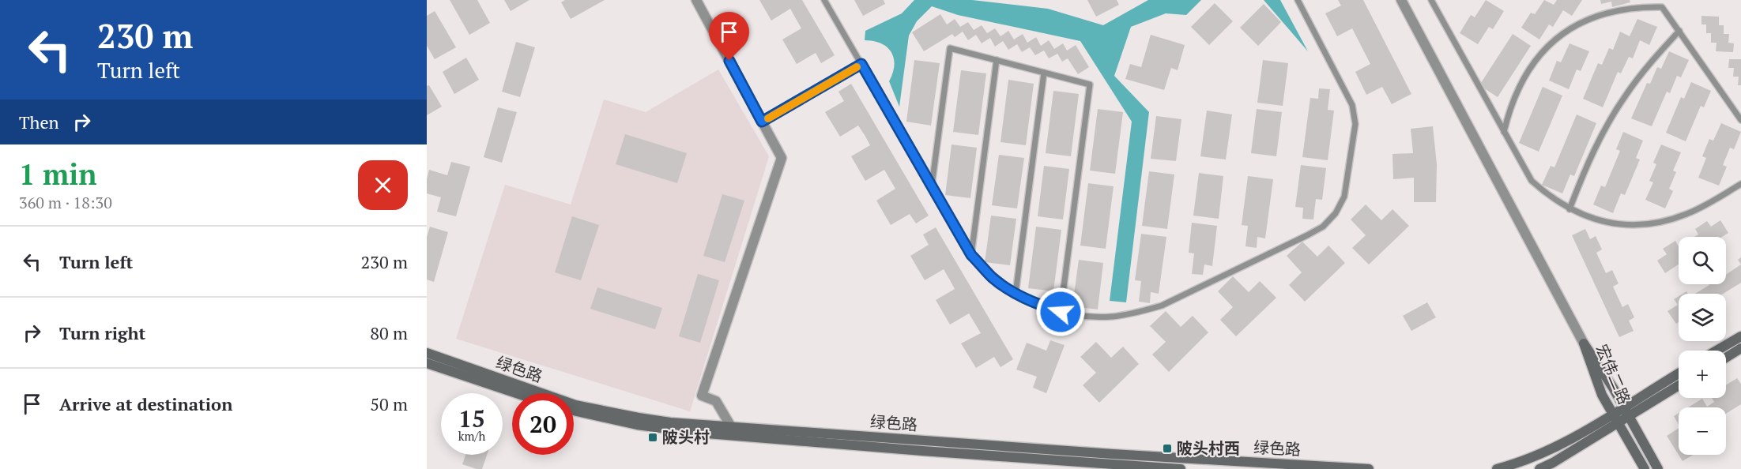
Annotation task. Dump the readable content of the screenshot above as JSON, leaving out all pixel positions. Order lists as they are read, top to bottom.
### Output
{
  "streets": {
    "main road": ["绿色路", "宏伟二路"]
  },
  "places": {
    "transit": ["陂头村", "陂头村西"]
  },
  "page": {
    "turn": ["230 m", "Turn left"],
    "then": "Then",
    "heading": ["1 min", "360 m · 18:30"],
    "list": [
      {
        "name": "Turn left",
        "value": "230 m"
      },
      {
        "name": "Turn right",
        "value": "80 m"
      },
      {
        "name": "Arrive at destination",
        "value": "50 m"
      }
    ],
    "map_buttons": ["+", "−"],
    "speed": "15 km/h",
    "limit": "20"
  }
}
